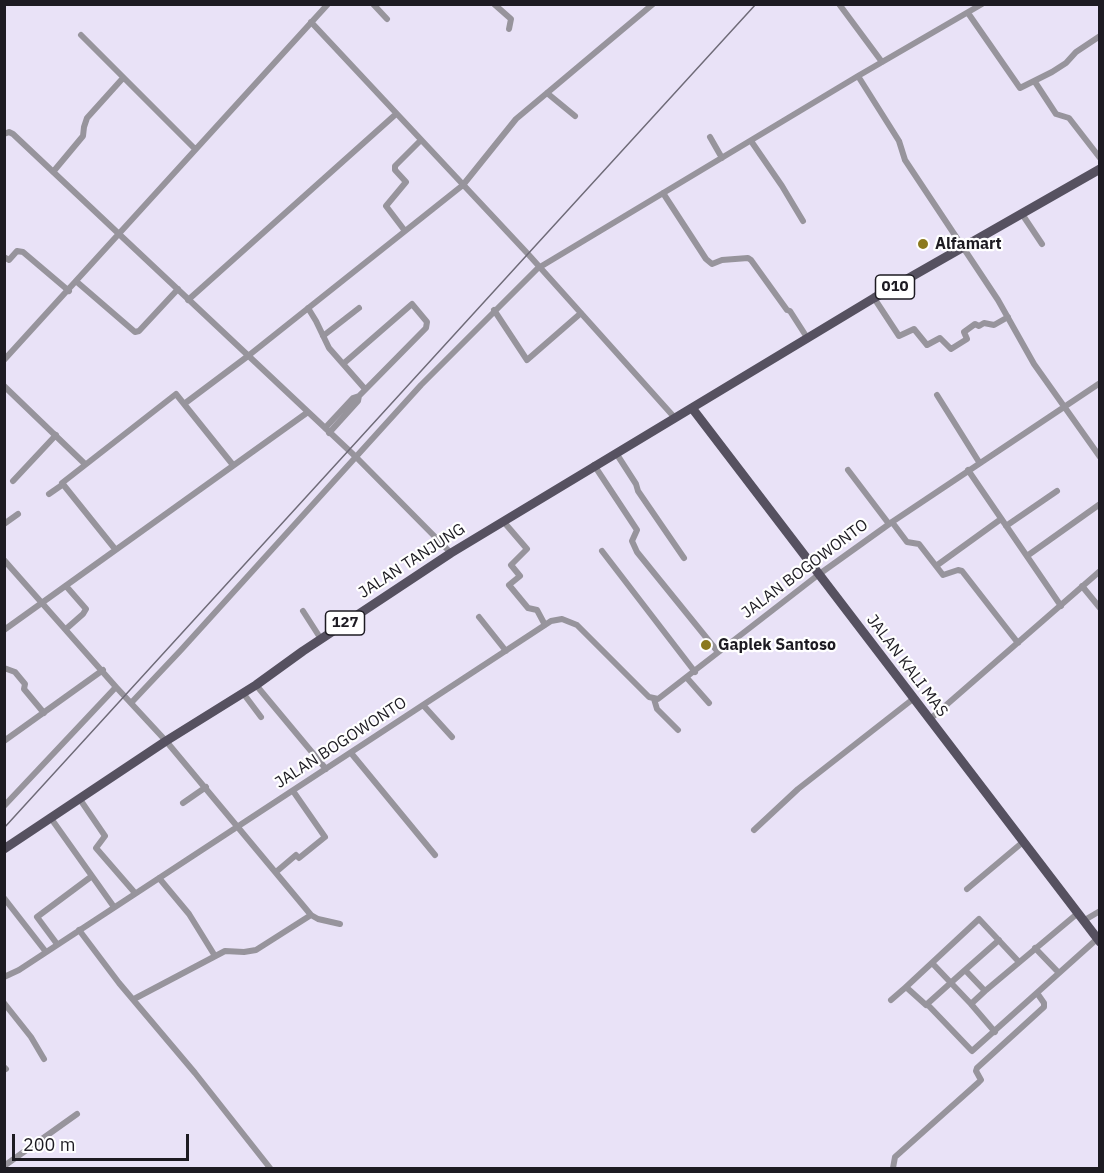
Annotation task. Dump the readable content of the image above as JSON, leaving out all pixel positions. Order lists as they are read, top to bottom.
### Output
{
  "streets": {
    "main road": [
      "010",
      "JALAN TANJUNG",
      "127",
      "JALAN KALI MAS"
    ],
    "street": ["JALAN BOGOWONTO"]
  },
  "crossings": [
    ["010", "JALAN TANJUNG"],
    ["010", "JALAN KALI MAS"],
    ["JALAN TANJUNG", "JALAN KALI MAS"],
    ["JALAN BOGOWONTO", "JALAN KALI MAS"]
  ],
  "places": ["Alfamart", "Gaplek Santoso"],
  "scale_bar": "200 m"
}
